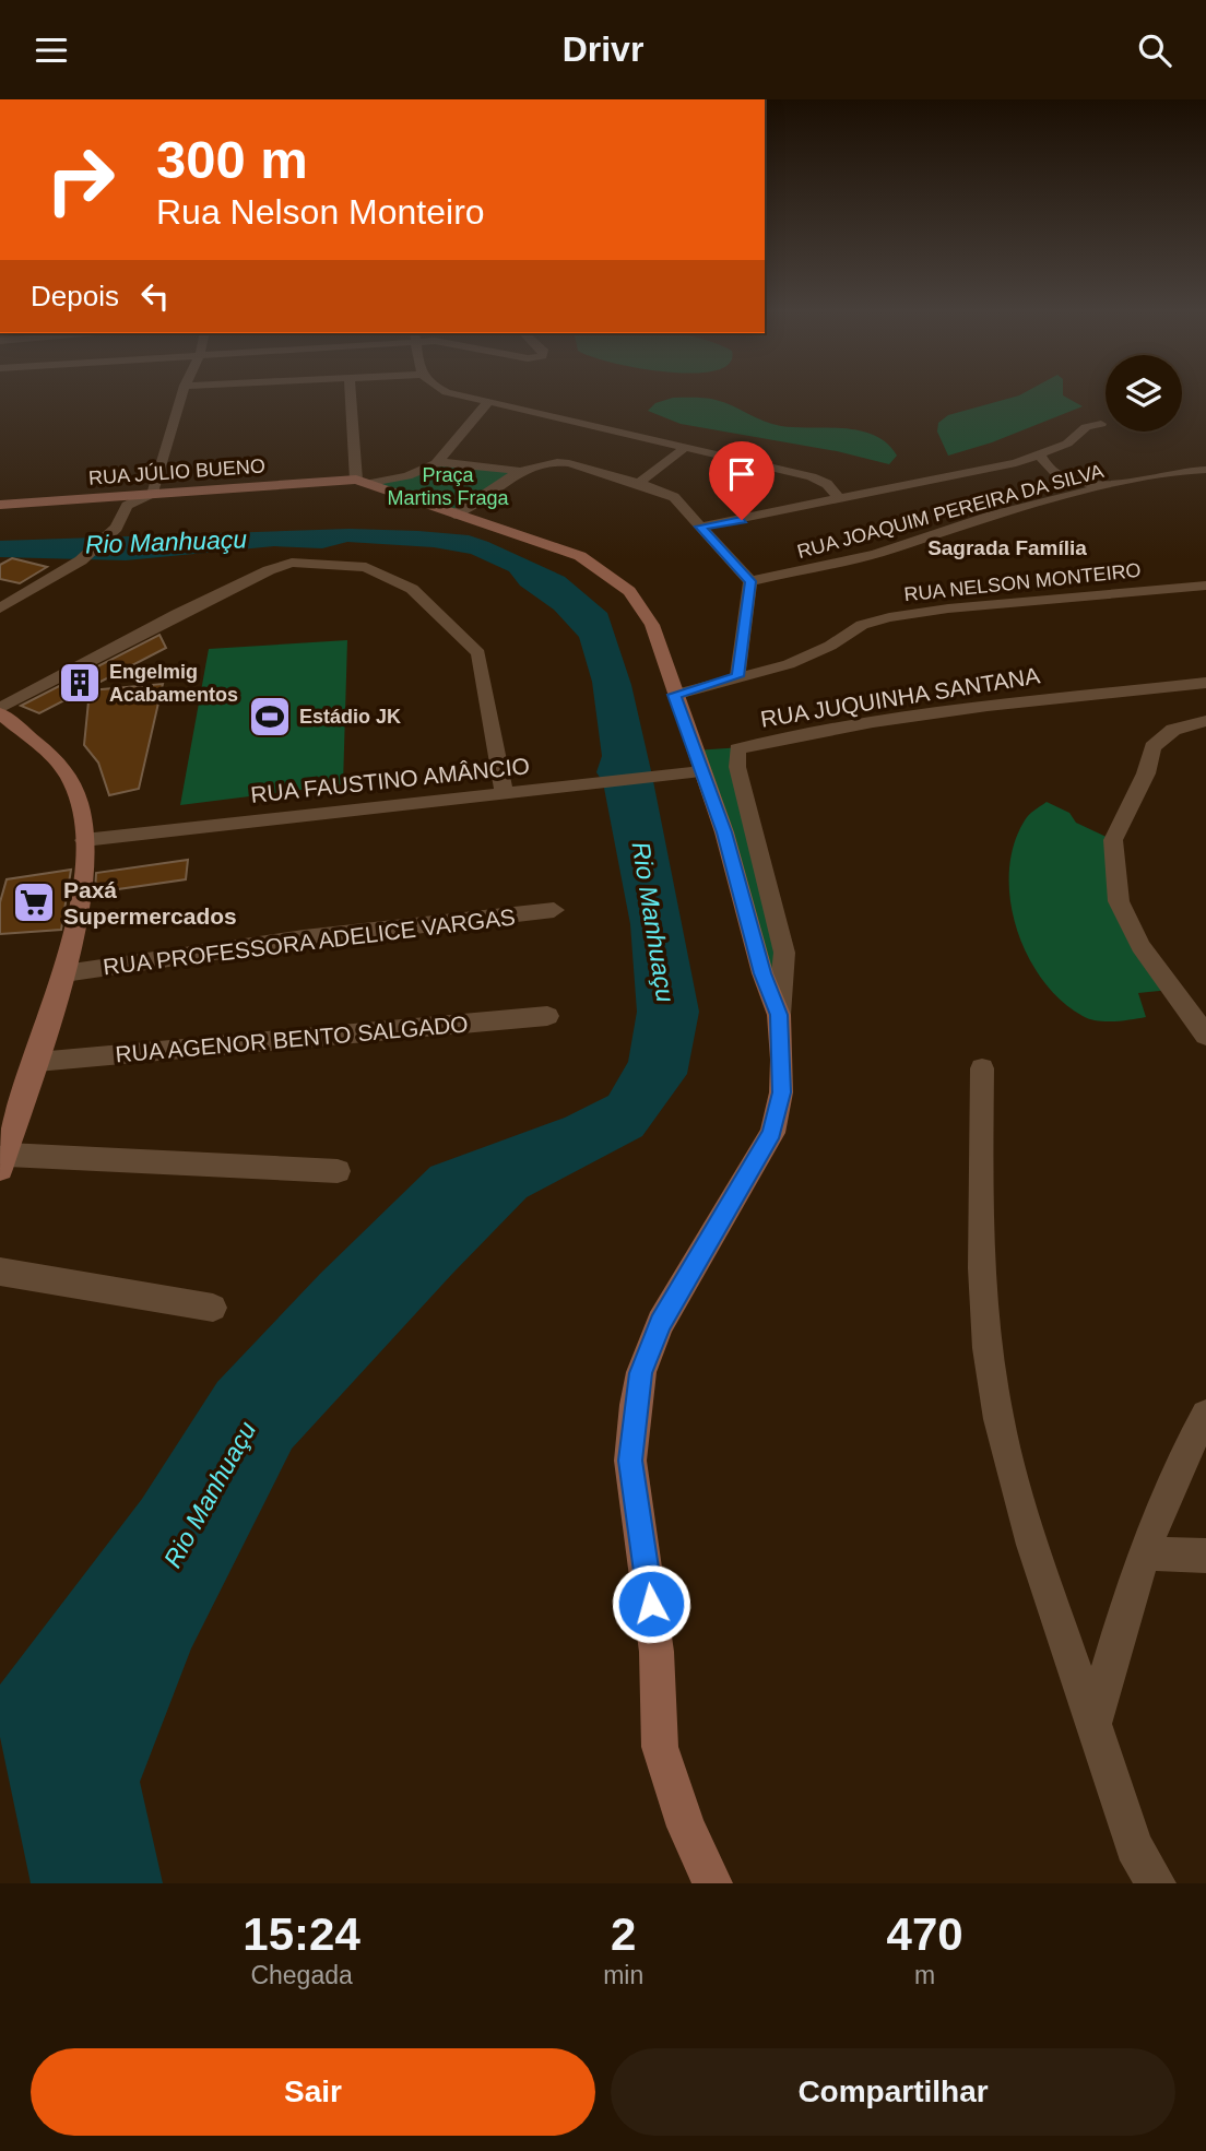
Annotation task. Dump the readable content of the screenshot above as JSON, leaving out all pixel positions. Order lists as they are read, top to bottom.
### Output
{
  "streets": {
    "street": [
      "RUA JÚLIO BUENO",
      "RUA JOAQUIM PEREIRA DA SILVA",
      "RUA NELSON MONTEIRO",
      "RUA JUQUINHA SANTANA",
      "RUA FAUSTINO AMÂNCIO",
      "RUA PROFESSORA ADELICE VARGAS",
      "RUA AGENOR BENTO SALGADO"
    ]
  },
  "districts": ["Sagrada Família"],
  "water": ["Rio Manhuaçu"],
  "parks": ["Praça Martins Fraga"],
  "places": {
    "building": ["Engelmig Acabamentos"],
    "sports": ["Estádio JK"],
    "supermarket": ["Paxá Supermercados"]
  },
  "page": {
    "header": "Drivr",
    "turn": ["300 m", "Rua Nelson Monteiro"],
    "then": "Depois",
    "eta": [
      "15:24",
      "Chegada",
      "2",
      "min",
      "470",
      "m"
    ],
    "buttons": ["Sair", "Compartilhar"]
  }
}
